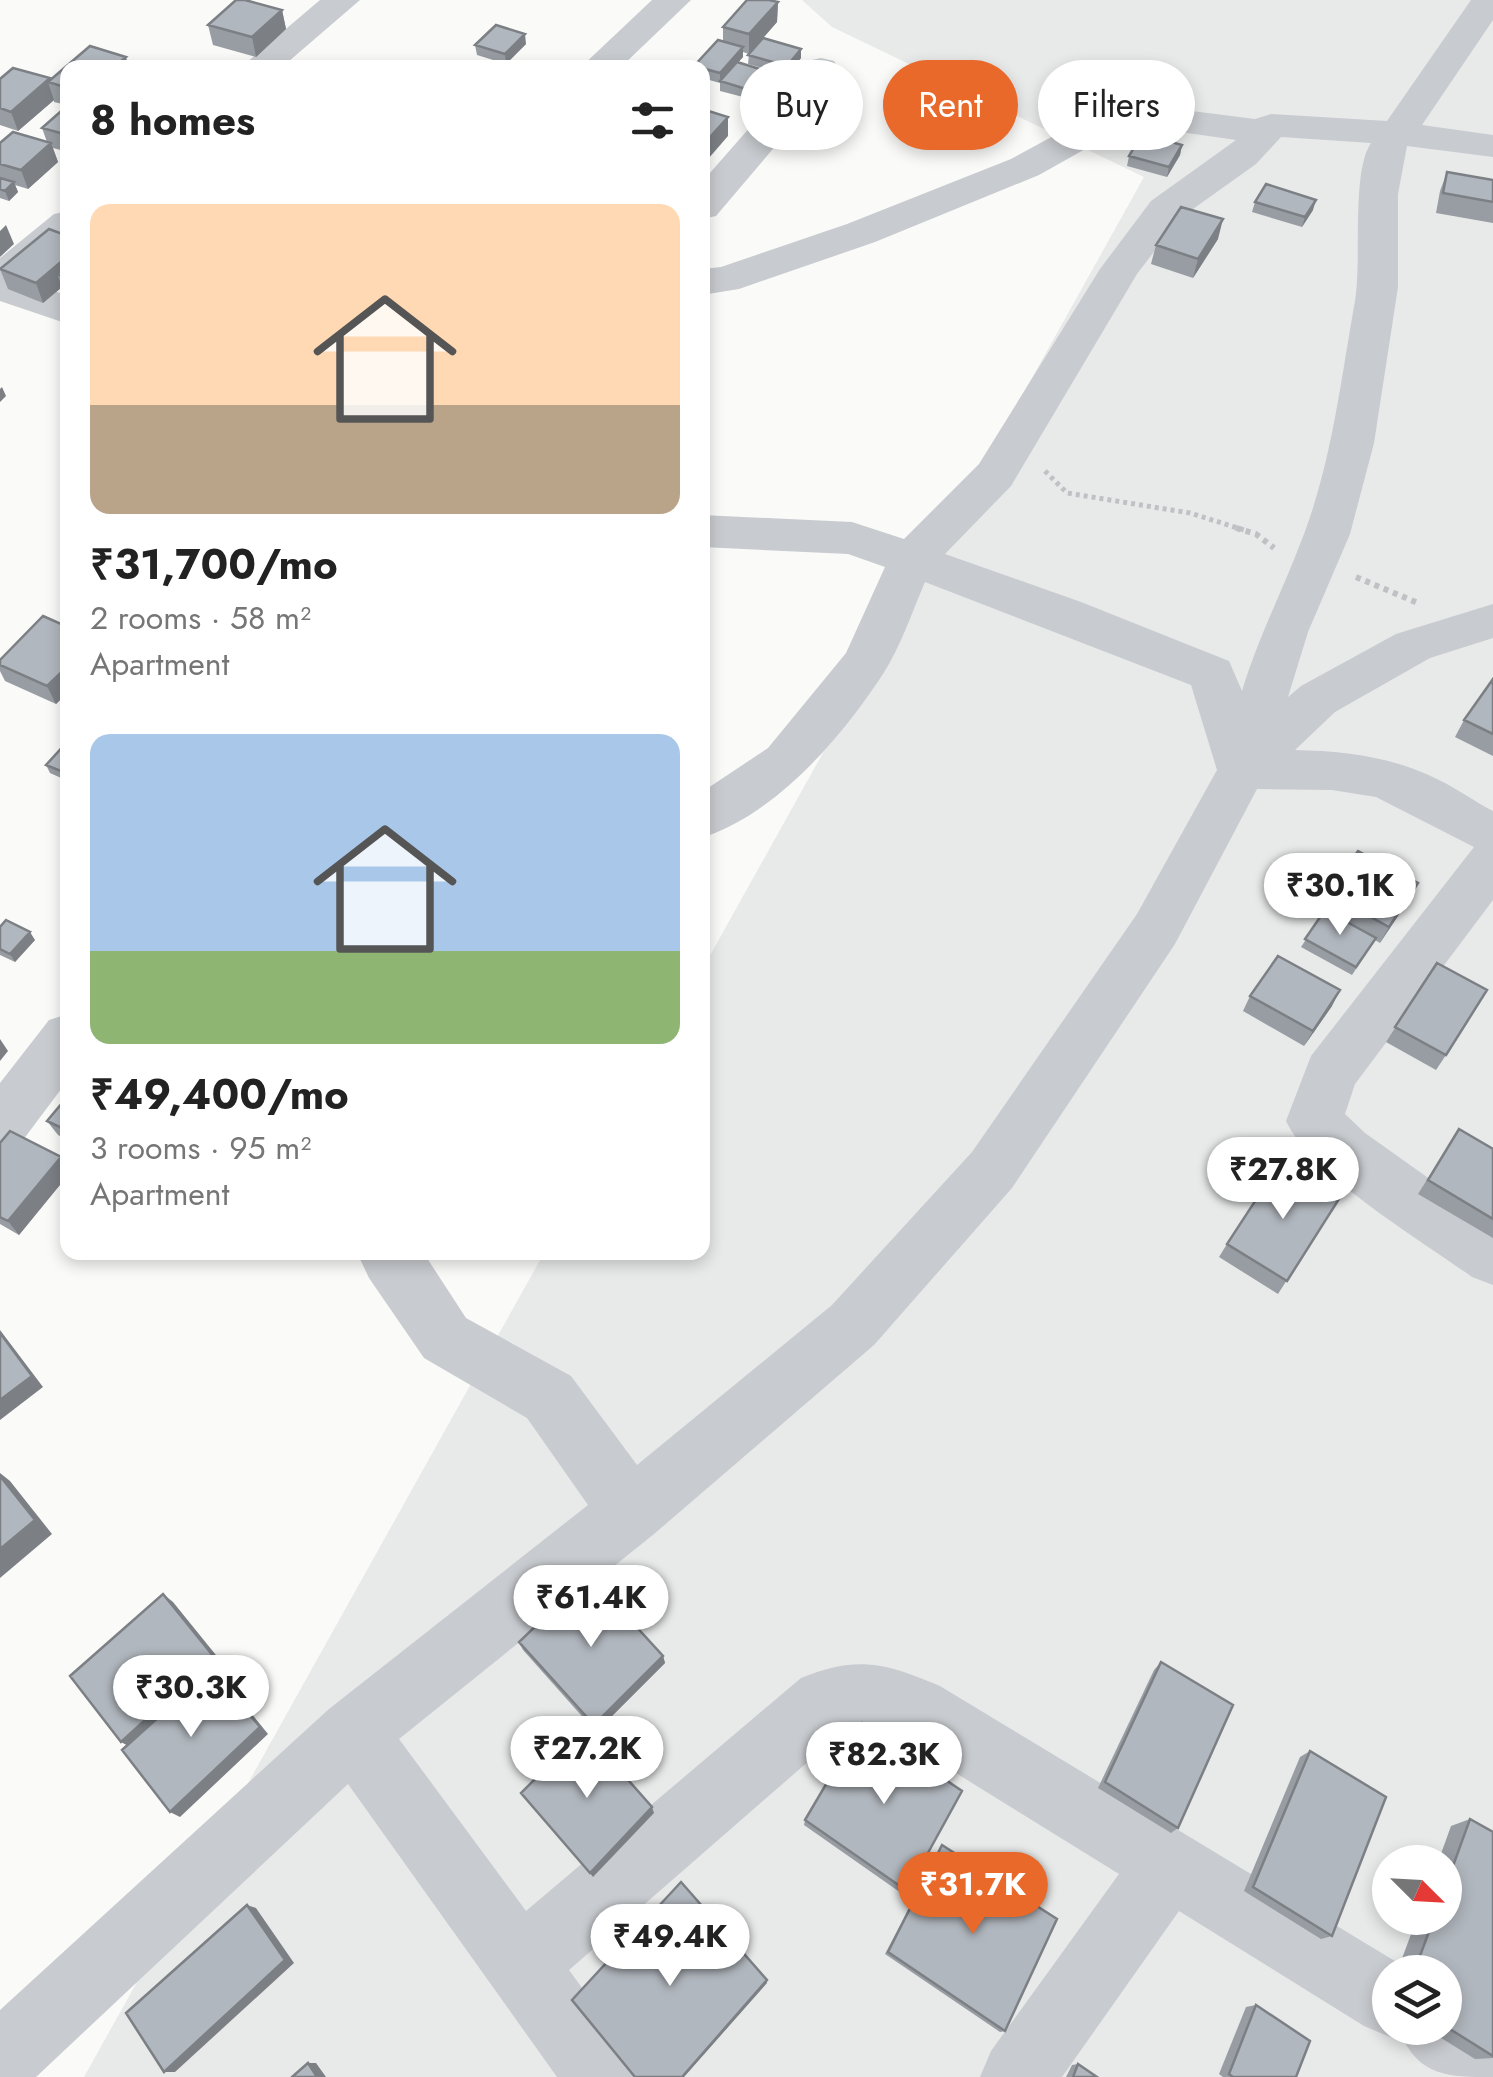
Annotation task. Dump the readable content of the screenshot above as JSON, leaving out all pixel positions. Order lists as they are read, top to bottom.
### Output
{
  "north": "bottom right",
  "page": {
    "chip": ["Buy", "Rent", "Filters"],
    "heading": "8 homes",
    "list": [
      {
        "name": "₹31,700/mo",
        "note": "2 rooms · 58 m² · Apartment"
      },
      {
        "name": "₹49,400/mo",
        "note": "3 rooms · 95 m² · Apartment"
      }
    ],
    "price": [
      "₹30.1K",
      "₹27.8K",
      "₹61.4K",
      "₹30.3K",
      "₹27.2K",
      "₹82.3K",
      "₹31.7K",
      "₹49.4K"
    ]
  }
}
